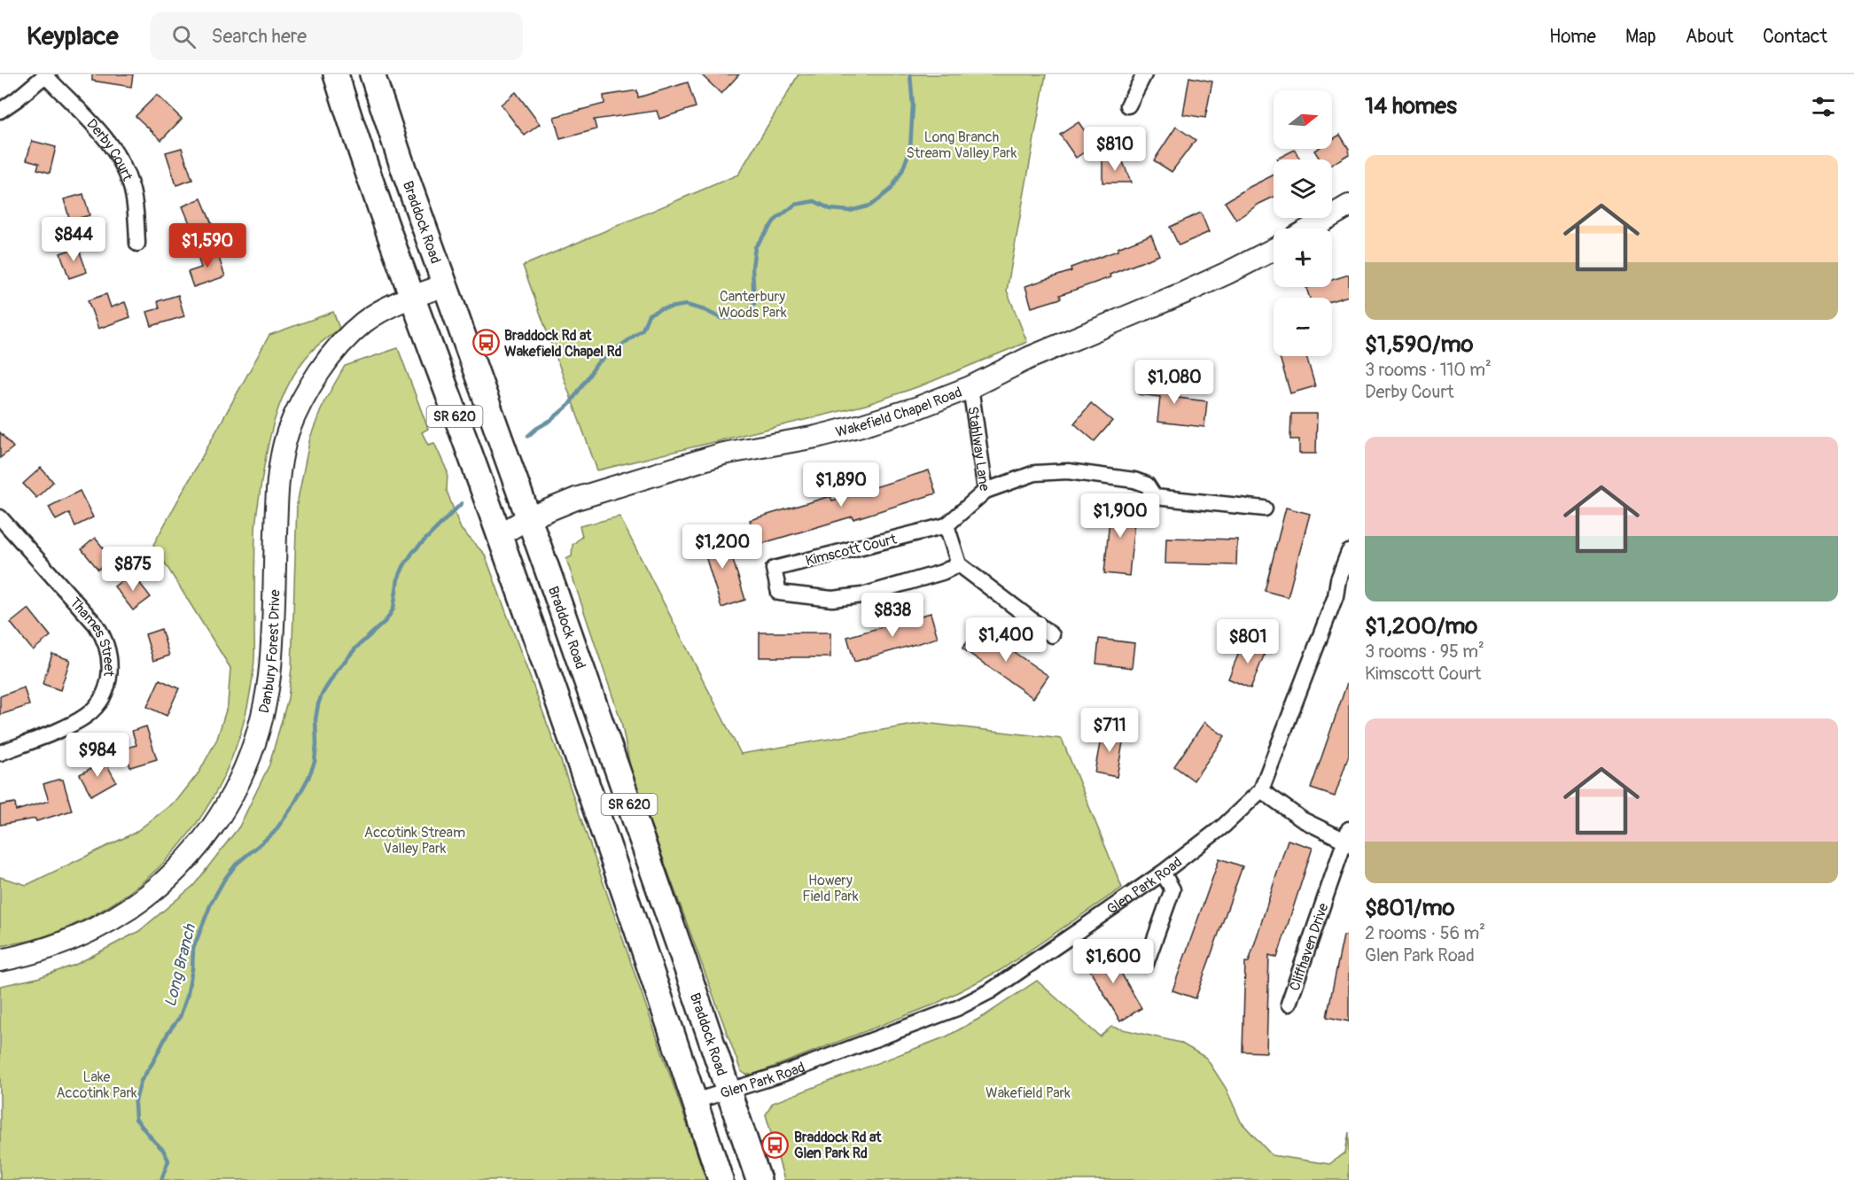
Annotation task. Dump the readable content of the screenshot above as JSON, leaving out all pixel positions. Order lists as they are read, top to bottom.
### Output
{
  "streets": {
    "main road": [
      "Braddock Road",
      "Wakefield Chapel Road",
      "SR 620",
      "Danbury Forest Drive"
    ],
    "street": [
      "Derby Court",
      "Stahlway Lane",
      "Kimscott Court",
      "Thames Street",
      "Glen Park Road",
      "Cliffhaven Drive"
    ]
  },
  "crossings": [
    ["Braddock Road", "Wakefield Chapel Road"],
    ["Braddock Road", "Danbury Forest Drive"],
    ["Braddock Road", "Glen Park Road"],
    ["Wakefield Chapel Road", "SR 620"],
    ["Wakefield Chapel Road", "Stahlway Lane"],
    ["SR 620", "Danbury Forest Drive"],
    ["SR 620", "Glen Park Road"],
    ["Stahlway Lane", "Kimscott Court"]
  ],
  "water": ["Long Branch"],
  "parks": [
    "Long Branch Stream Valley Park",
    "Canterbury Woods Park",
    "Accotink Stream Valley Park",
    "Howery Field Park",
    "Lake Accotink Park",
    "Wakefield Park"
  ],
  "places": {
    "bus stop": ["Braddock Rd at Wakefield Chapel Rd", "Braddock Rd at Glen Park Rd"]
  },
  "north": "right",
  "page": {
    "header": "Keyplace",
    "search": "Search here",
    "nav": [
      "Home",
      "Map",
      "About",
      "Contact"
    ],
    "heading": "14 homes",
    "map_buttons": ["+", "−"],
    "price": [
      "$810",
      "$844",
      "$1,590",
      "$1,080",
      "$1,890",
      "$1,900",
      "$1,200",
      "$875",
      "$838",
      "$1,400",
      "$801",
      "$711",
      "$984",
      "$1,600"
    ],
    "list": [
      {
        "name": "$1,590/mo",
        "note": "3 rooms · 110 m² · Derby Court"
      },
      {
        "name": "$1,200/mo",
        "note": "3 rooms · 95 m² · Kimscott Court"
      },
      {
        "name": "$801/mo",
        "note": "2 rooms · 56 m² · Glen Park Road"
      }
    ]
  }
}
